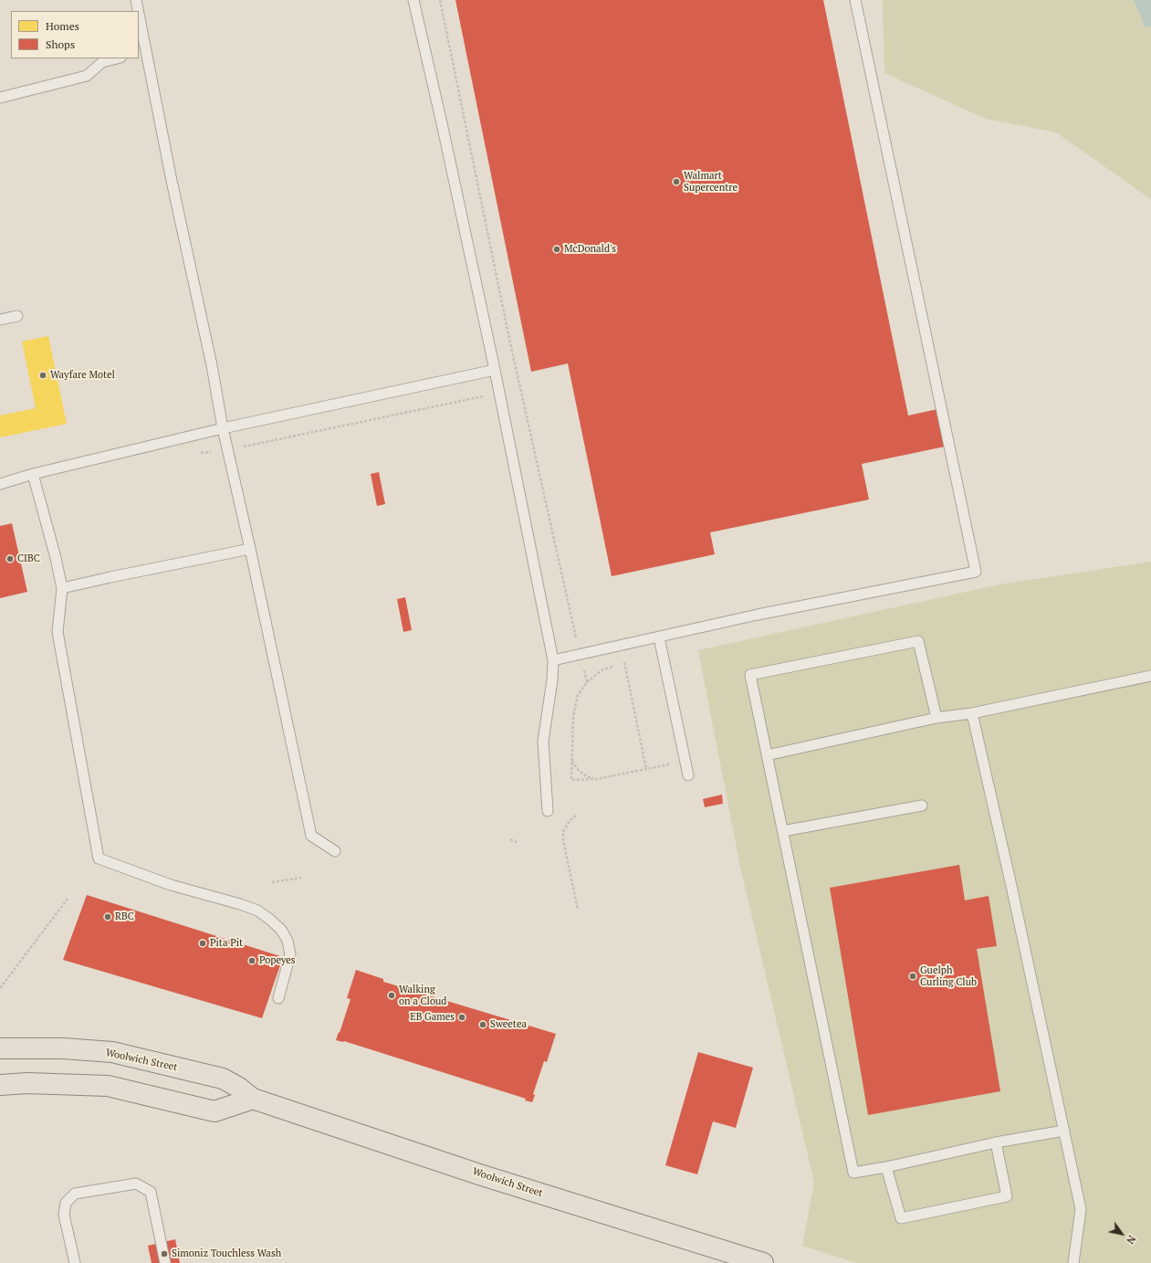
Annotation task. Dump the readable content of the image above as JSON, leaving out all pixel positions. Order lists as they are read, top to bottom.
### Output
{
  "streets": {
    "main road": ["Woolwich Street"]
  },
  "places": [
    "Walmart Supercentre",
    "McDonald's",
    "Wayfare Motel",
    "CIBC",
    "RBC",
    "Pita Pit",
    "Popeyes",
    "Guelph Curling Club",
    "Walking on a Cloud",
    "EB Games",
    "Sweetea",
    "Simoniz Touchless Wash"
  ],
  "legend": ["Homes", "Shops"],
  "north": "bottom right"
}
